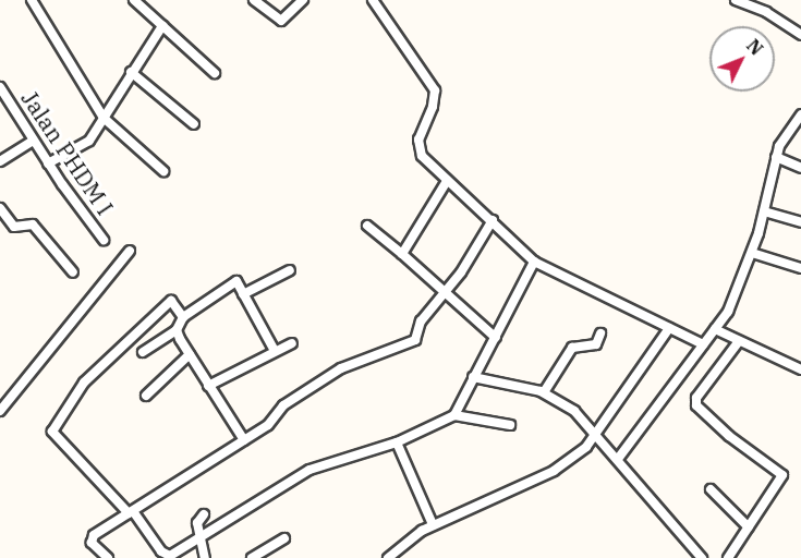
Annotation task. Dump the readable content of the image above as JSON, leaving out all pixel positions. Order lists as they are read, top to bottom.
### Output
{
  "streets": {
    "street": ["Jalan PHDM I"]
  },
  "north": "top right"
}
